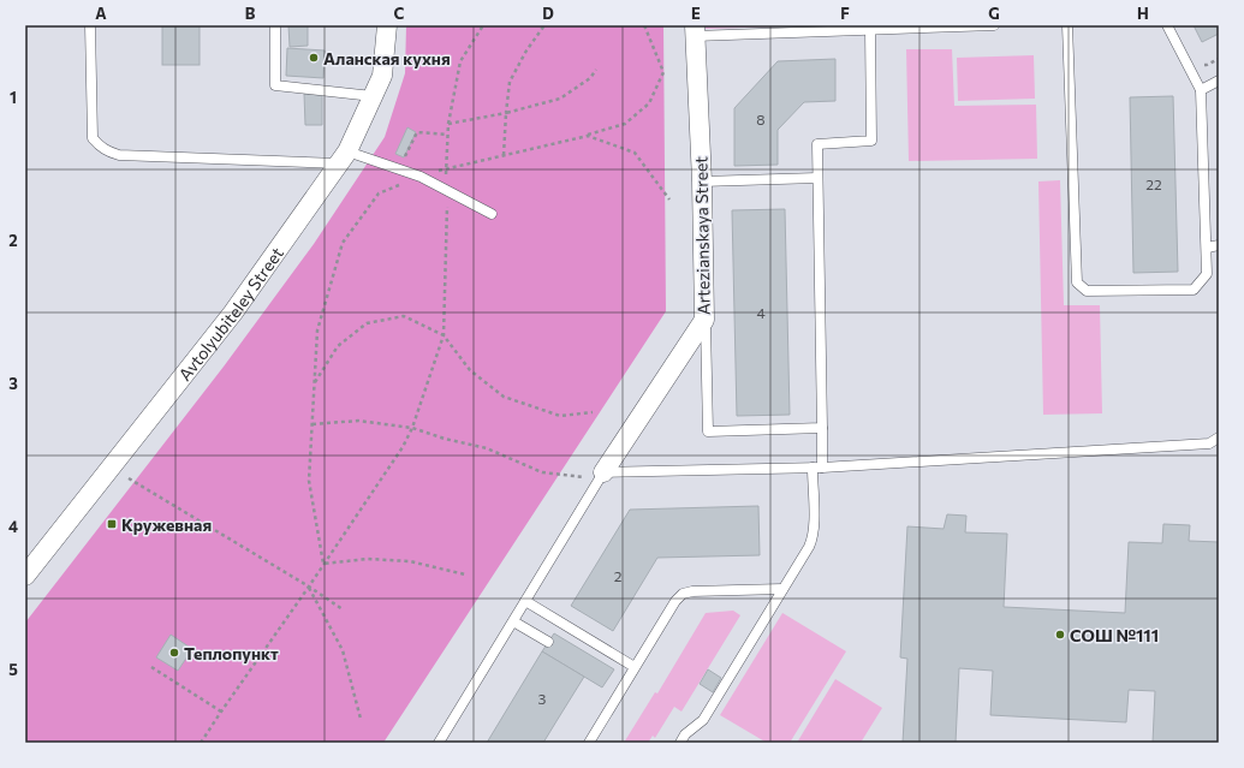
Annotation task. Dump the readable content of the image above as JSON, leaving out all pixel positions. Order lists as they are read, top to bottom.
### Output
{
  "streets": {
    "street": ["Artezianskaya Street", "Avtolyubiteley Street"]
  },
  "places": {
    "other": ["Аланская кухня", "СОШ №111", "Теплопункт"],
    "transit": ["Кружевная"]
  },
  "house_numbers": [
    "8",
    "22",
    "4",
    "2",
    "3"
  ],
  "grid": {
    "columns": [
      "A",
      "B",
      "C",
      "D",
      "E",
      "F",
      "G",
      "H"
    ],
    "rows": [
      "1",
      "2",
      "3",
      "4",
      "5"
    ]
  }
}
